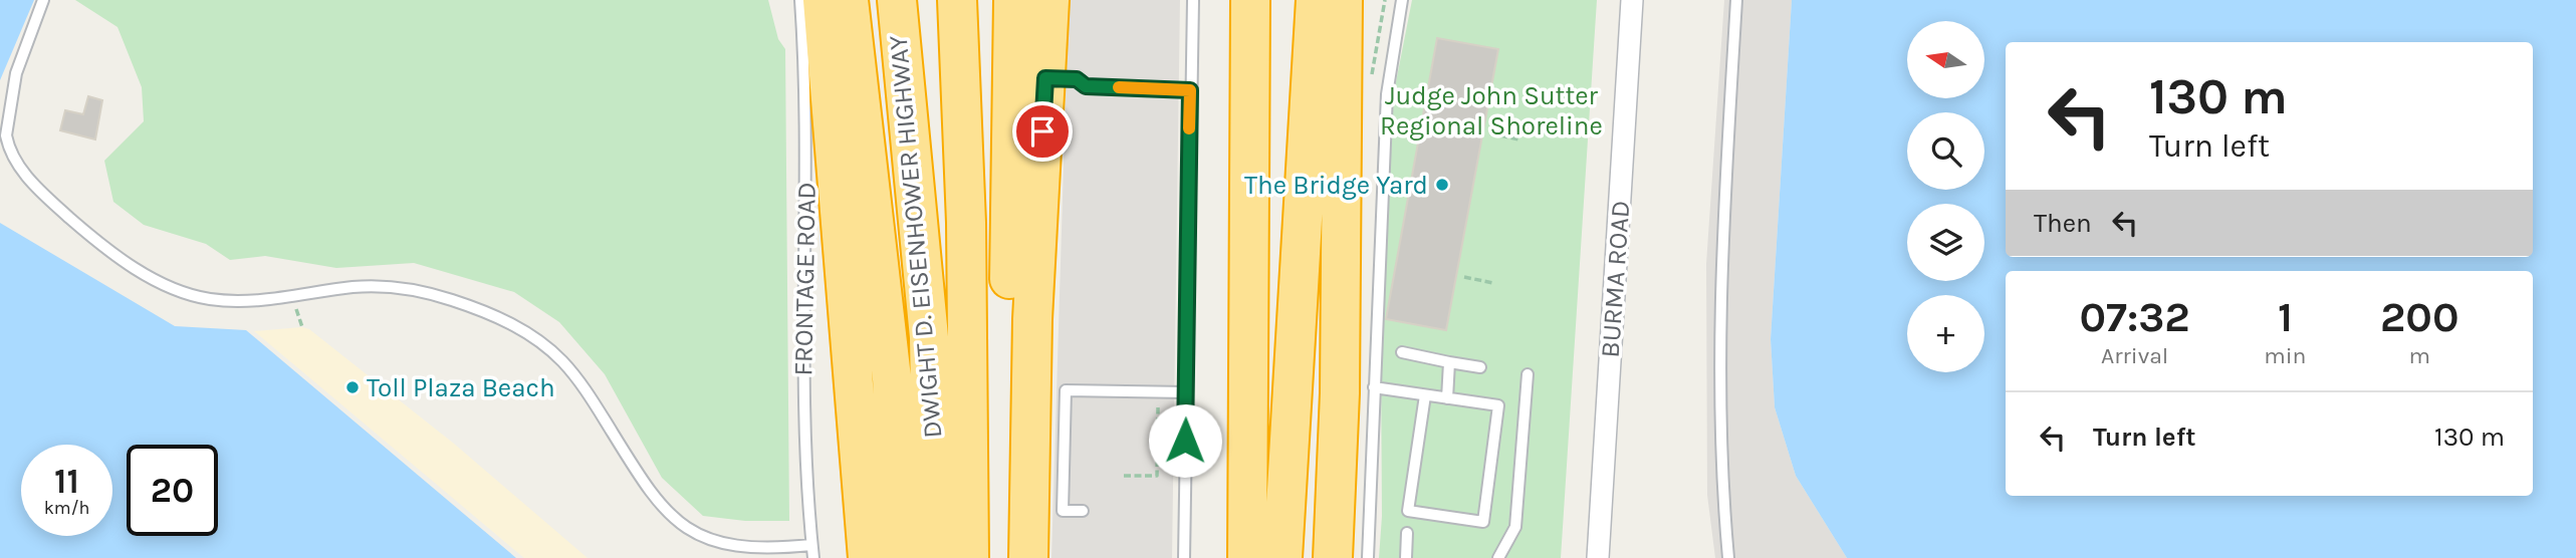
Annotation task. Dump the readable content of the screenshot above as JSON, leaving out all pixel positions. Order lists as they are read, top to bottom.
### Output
{
  "streets": {
    "highway": ["DWIGHT D. EISENHOWER HIGHWAY"],
    "street": ["BURMA ROAD"],
    "lane": ["FRONTAGE ROAD"]
  },
  "parks": ["Judge John Sutter Regional Shoreline"],
  "places": ["The Bridge Yard", "Toll Plaza Beach"],
  "north": "left",
  "page": {
    "map_buttons": "+",
    "turn": ["130 m", "Turn left"],
    "then": "Then",
    "eta": [
      "07:32",
      "Arrival",
      "1",
      "min",
      "200",
      "m"
    ],
    "list": [
      {
        "name": "Turn left",
        "value": "130 m"
      }
    ],
    "speed": "11 km/h",
    "limit": "20"
  }
}
